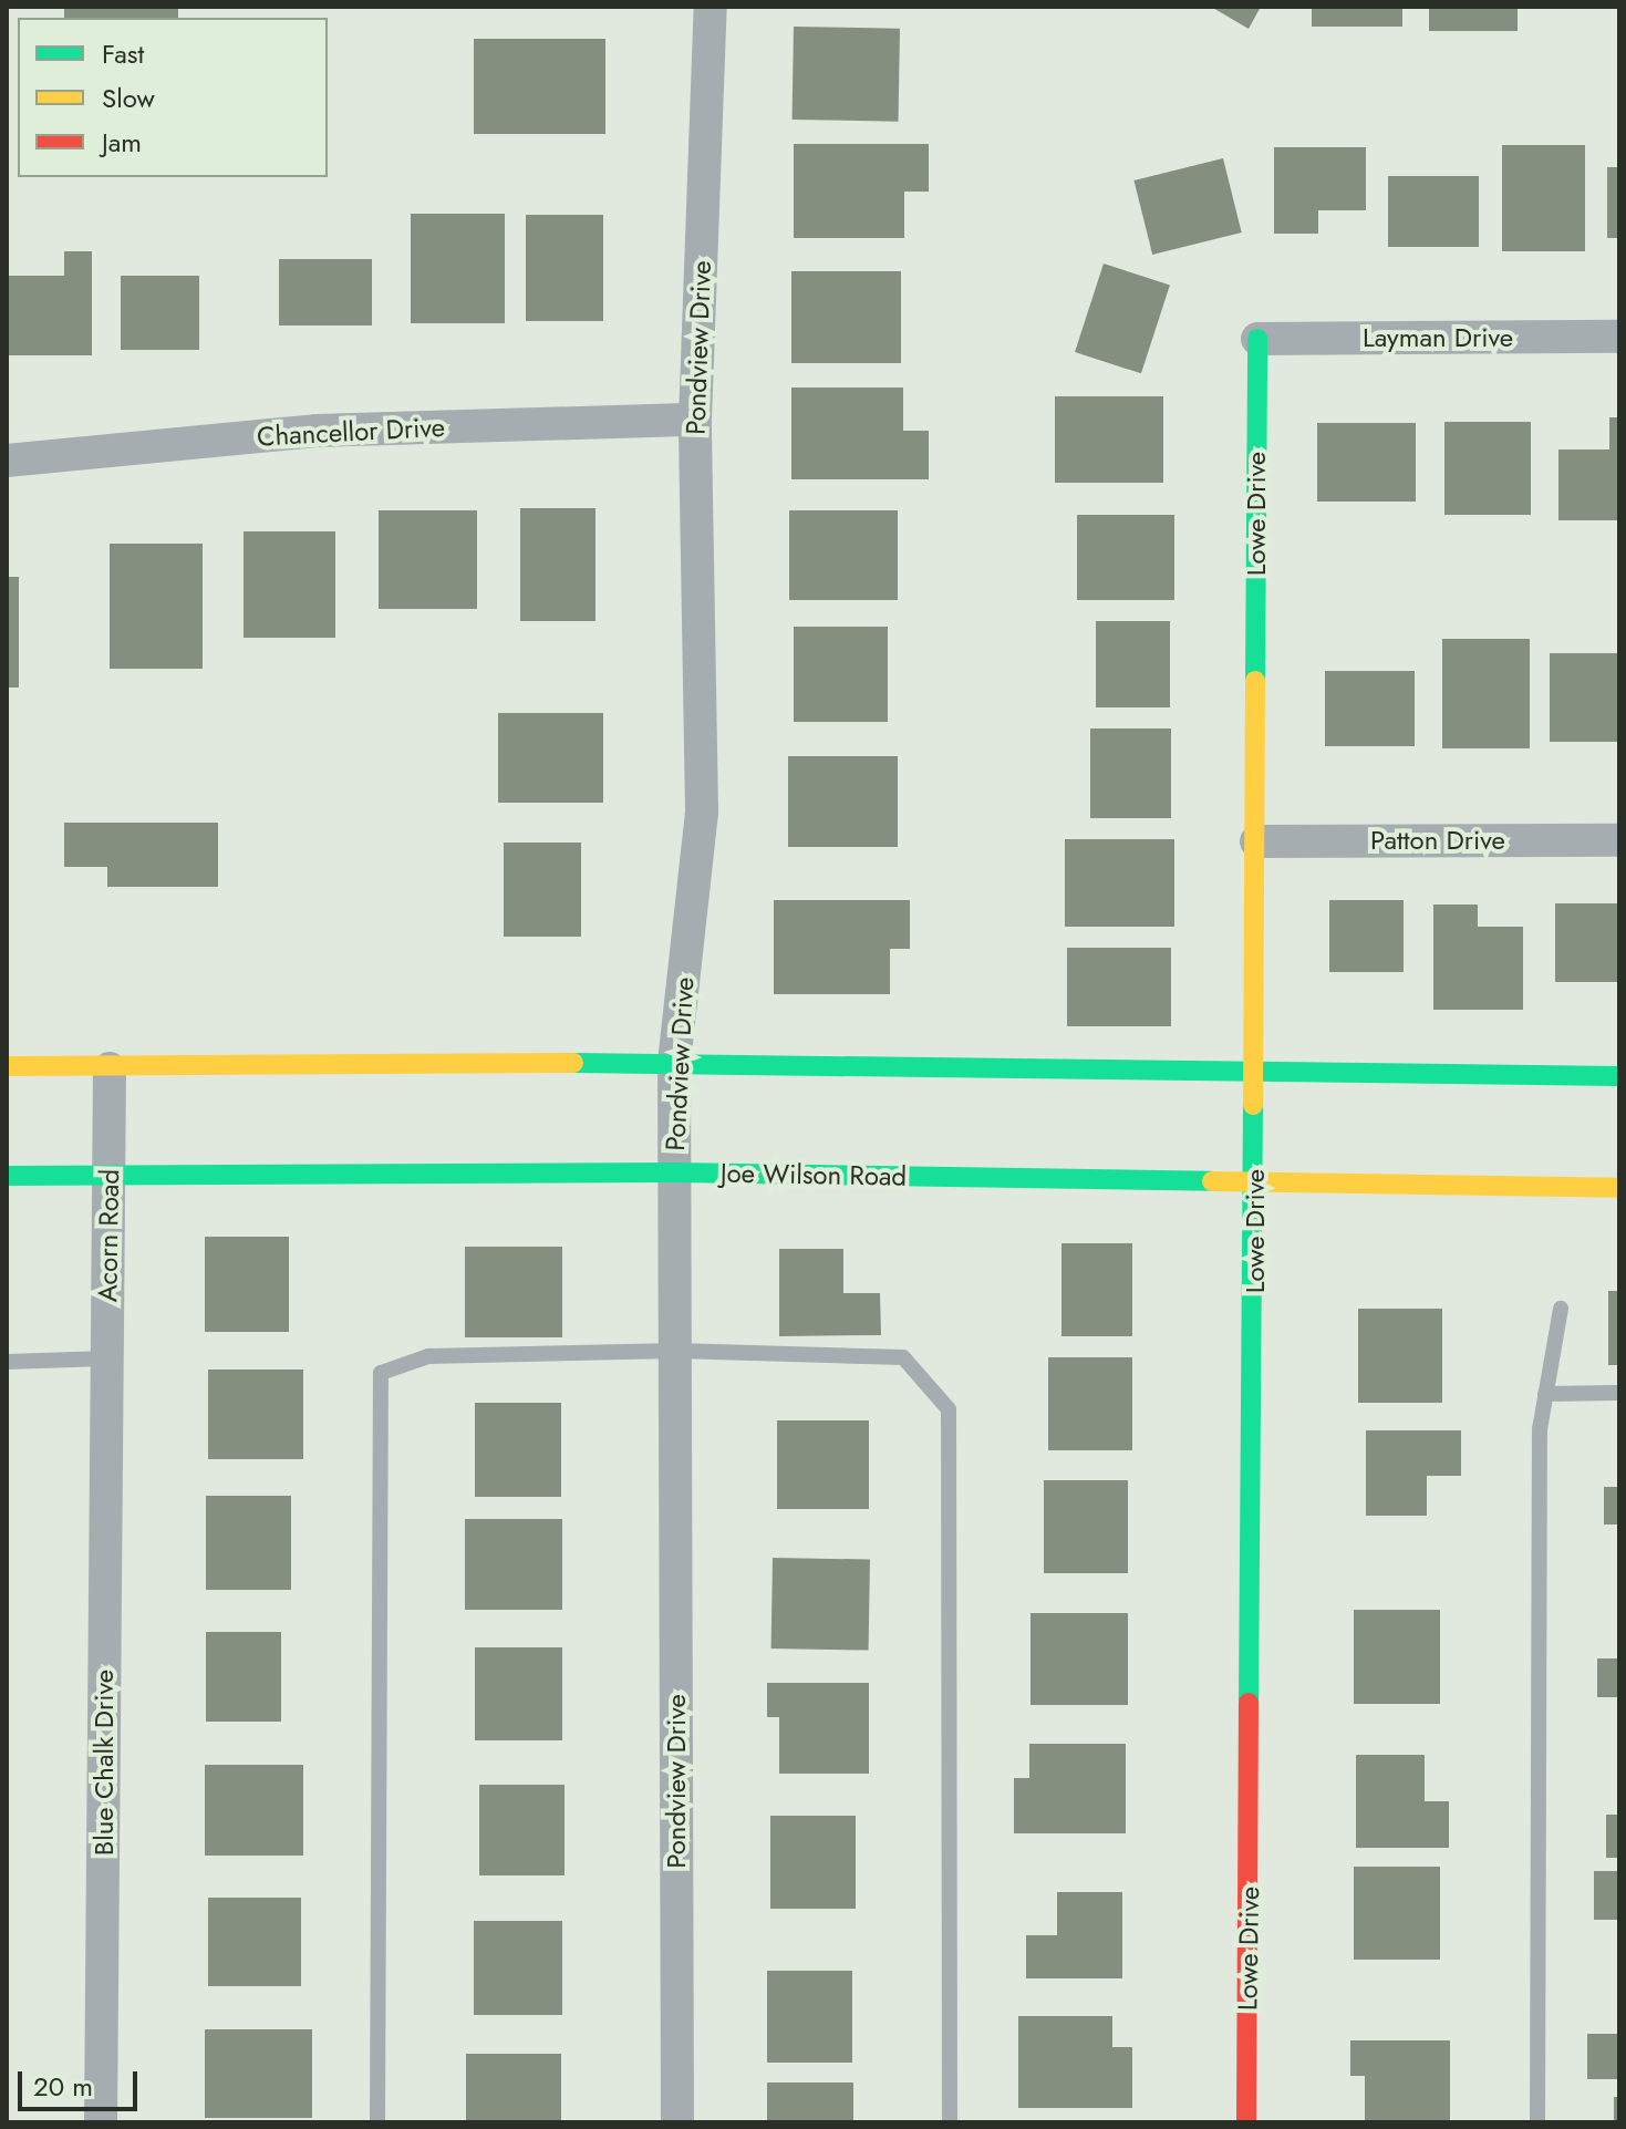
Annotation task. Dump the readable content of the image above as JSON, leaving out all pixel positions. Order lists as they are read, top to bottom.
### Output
{
  "streets": {
    "main road": ["Lowe Drive", "Joe Wilson Road"],
    "street": [
      "Layman Drive",
      "Pondview Drive",
      "Chancellor Drive",
      "Patton Drive",
      "Acorn Road",
      "Blue Chalk Drive"
    ]
  },
  "crossings": [
    ["Layman Drive", "Lowe Drive"],
    ["Pondview Drive", "Chancellor Drive"],
    ["Pondview Drive", "Joe Wilson Road"],
    ["Lowe Drive", "Patton Drive"],
    ["Lowe Drive", "Joe Wilson Road"],
    ["Joe Wilson Road", "Acorn Road"],
    ["Acorn Road", "Blue Chalk Drive"]
  ],
  "legend": ["Fast", "Slow", "Jam"],
  "scale_bar": "20 m"
}
